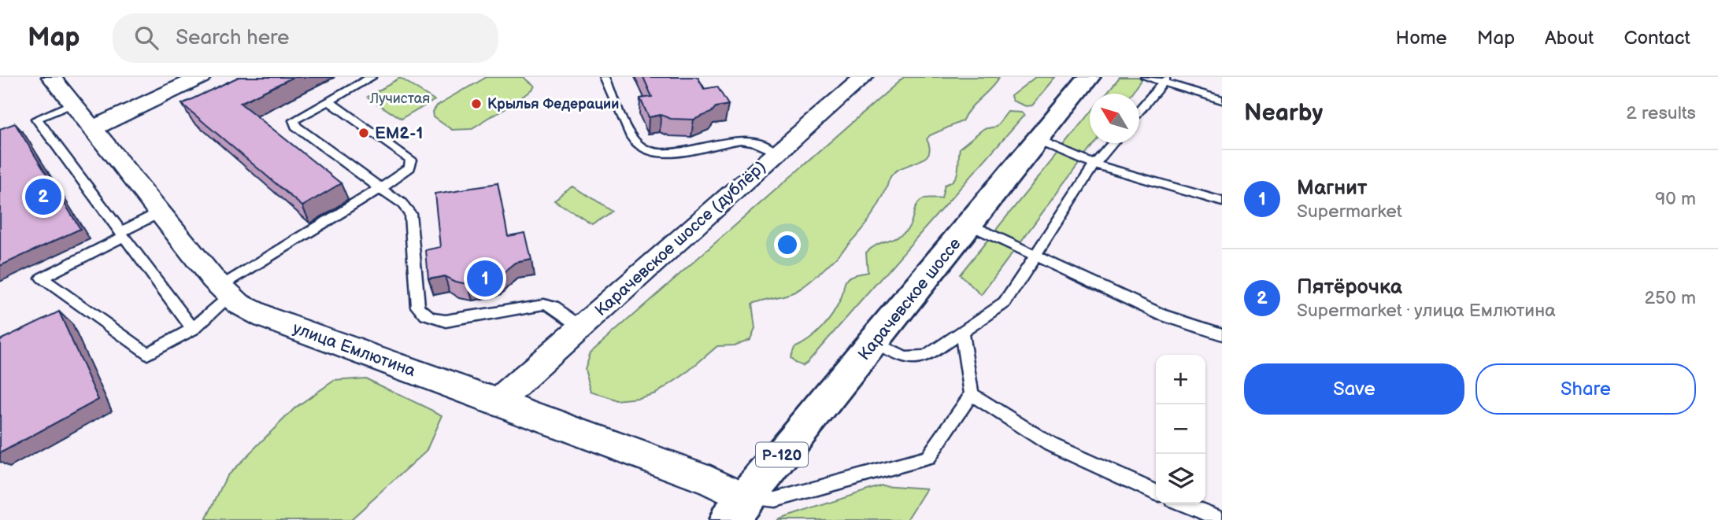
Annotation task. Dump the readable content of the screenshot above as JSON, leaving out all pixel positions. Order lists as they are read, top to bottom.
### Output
{
  "streets": {
    "highway": ["Карачевское шоссе", "Р-120"],
    "street": ["Карачевское шоссе (дублёр)", "улица Емлютина"]
  },
  "crossings": [
    ["Карачевское шоссе (дублёр)", "улица Емлютина"],
    ["Карачевское шоссе", "улица Емлютина"]
  ],
  "parks": ["Лучистая"],
  "places": ["Крылья Федерации", "ЕМ2-1"],
  "north": "top left",
  "page": {
    "header": "Map",
    "search": "Search here",
    "nav": [
      "Home",
      "Map",
      "About",
      "Contact"
    ],
    "heading": ["Nearby", "2 results"],
    "list": [
      {
        "mark": "1",
        "name": "Магнит",
        "note": "Supermarket",
        "value": "90 m"
      },
      {
        "mark": "2",
        "name": "Пятёрочка",
        "note": "Supermarket · улица Емлютина",
        "value": "250 m"
      }
    ],
    "pins": ["2", "1"],
    "buttons": ["Save", "Share"],
    "map_buttons": ["+", "−"]
  }
}
